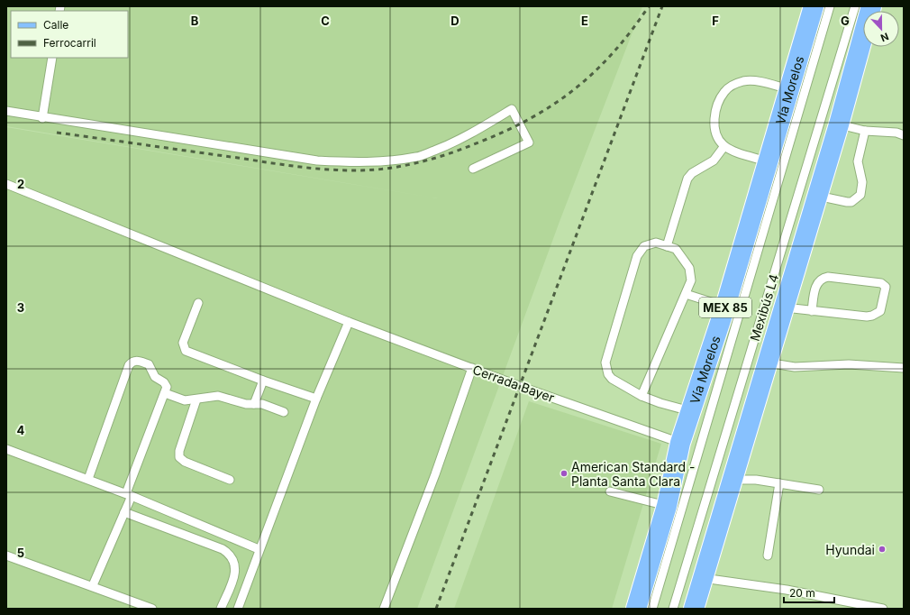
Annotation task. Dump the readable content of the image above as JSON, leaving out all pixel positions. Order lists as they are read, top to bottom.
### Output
{
  "streets": {
    "main road": ["Vía Morelos", "MEX 85"],
    "lane": ["Mexibús L4", "Cerrada Bayer"]
  },
  "crossings": [
    ["Vía Morelos", "Cerrada Bayer"]
  ],
  "places": ["American Standard - Planta Santa Clara", "Hyundai"],
  "legend": ["Calle", "Ferrocarril"],
  "scale_bar": "20 m",
  "north": "bottom",
  "grid": {
    "columns": [
      "B",
      "C",
      "D",
      "E",
      "F",
      "G"
    ],
    "rows": [
      "2",
      "3",
      "4",
      "5"
    ]
  }
}
